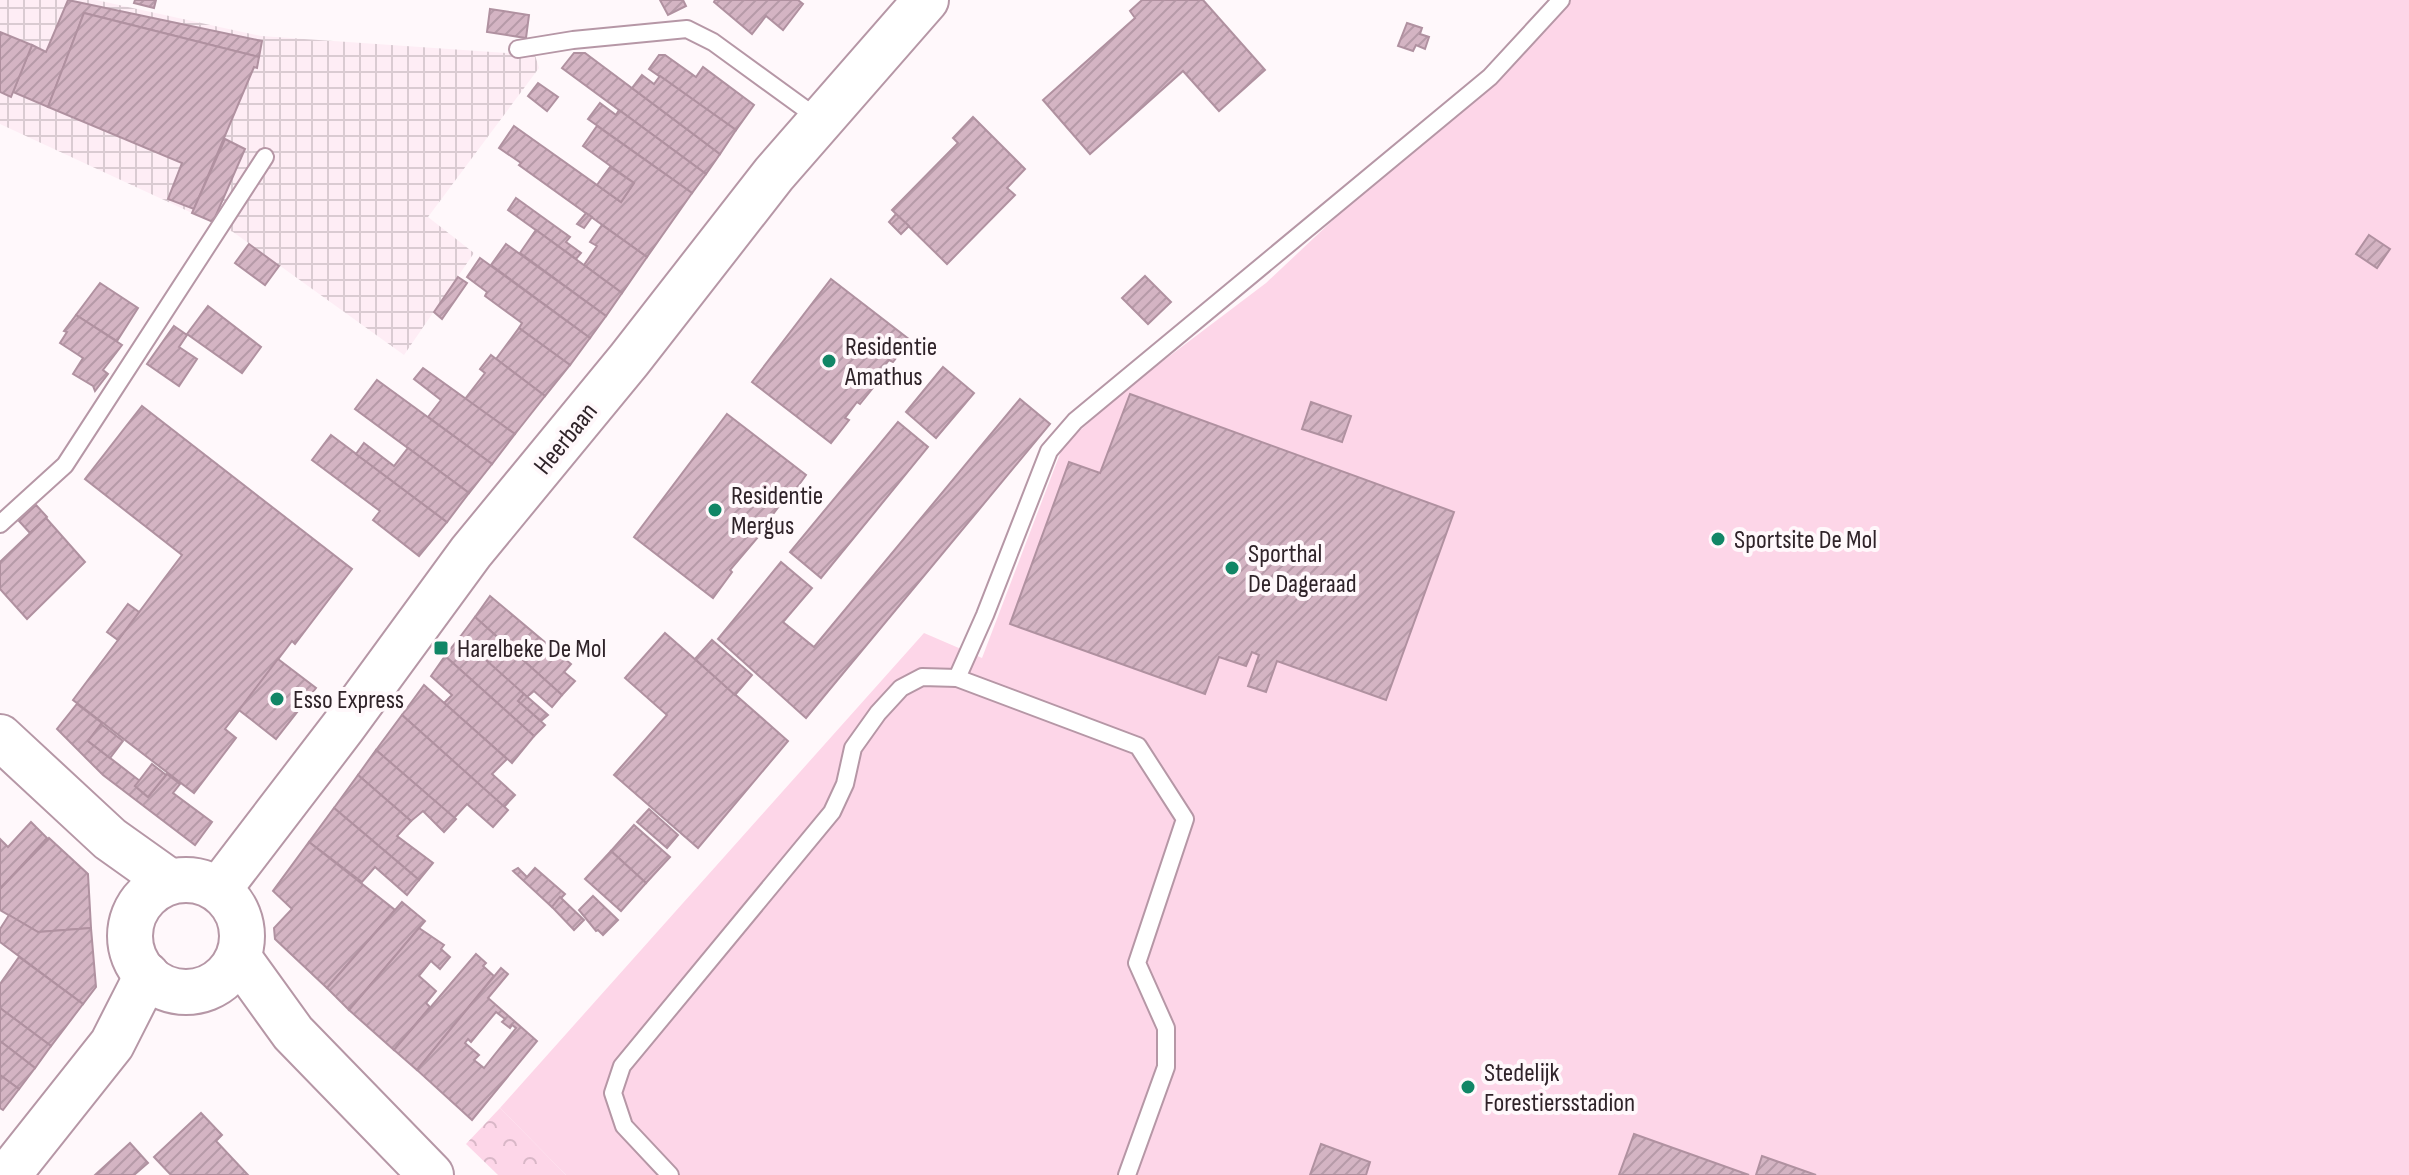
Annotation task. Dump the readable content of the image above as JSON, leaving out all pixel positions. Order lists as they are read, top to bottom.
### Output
{
  "streets": {
    "street": ["Heerbaan"]
  },
  "places": {
    "other": [
      "Residentie Amathus",
      "Residentie Mergus",
      "Sportsite De Mol",
      "Sporthal De Dageraad",
      "Esso Express",
      "Stedelijk Forestiersstadion"
    ],
    "transit": ["Harelbeke De Mol"]
  }
}
